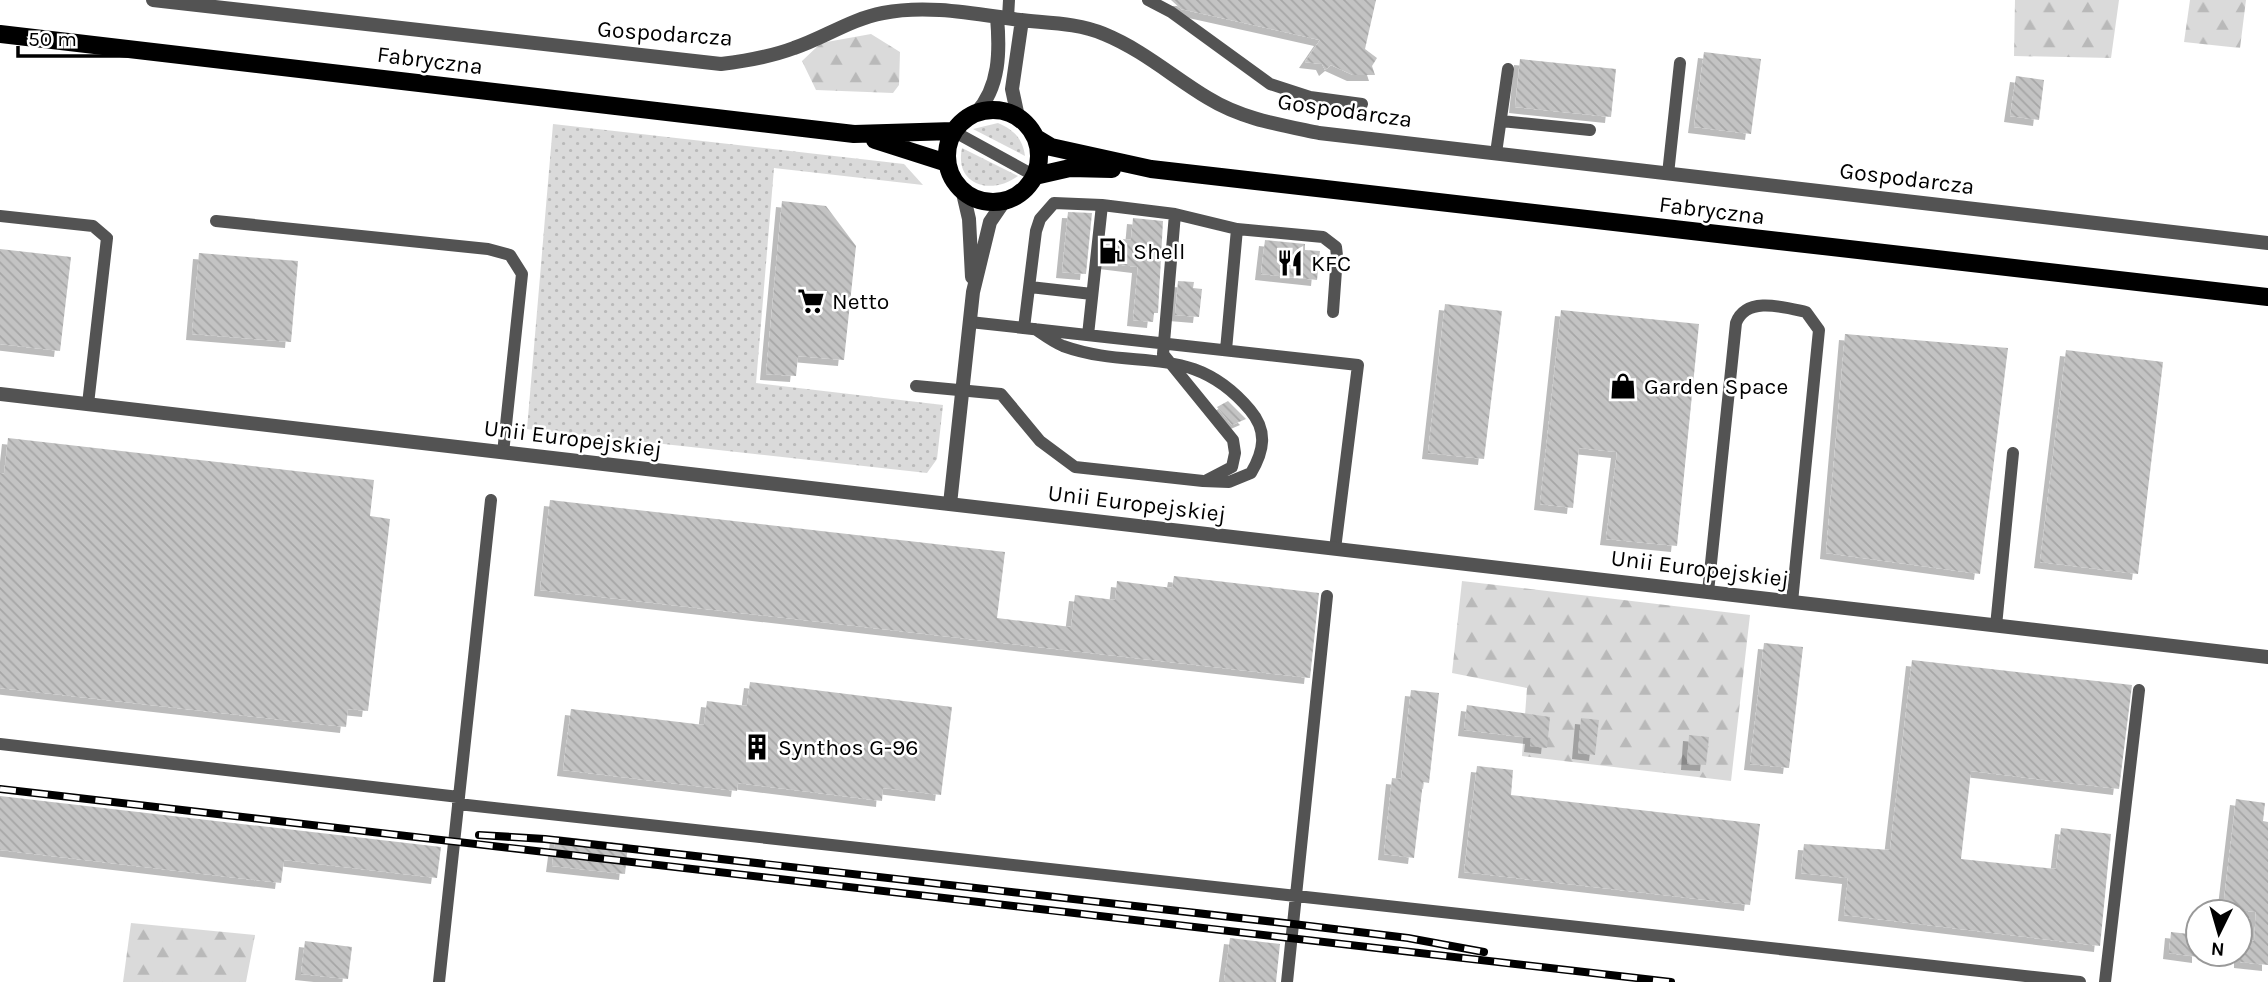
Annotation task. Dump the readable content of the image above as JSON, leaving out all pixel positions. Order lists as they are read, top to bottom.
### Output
{
  "streets": {
    "main road": ["Fabryczna"],
    "street": ["Gospodarcza", "Unii Europejskiej"]
  },
  "places": {
    "fuel station": ["Shell"],
    "restaurant": ["KFC"],
    "supermarket": ["Netto"],
    "shop": ["Garden Space"],
    "building": ["Synthos G-96"]
  },
  "scale_bar": "50 m",
  "north": "bottom"
}
